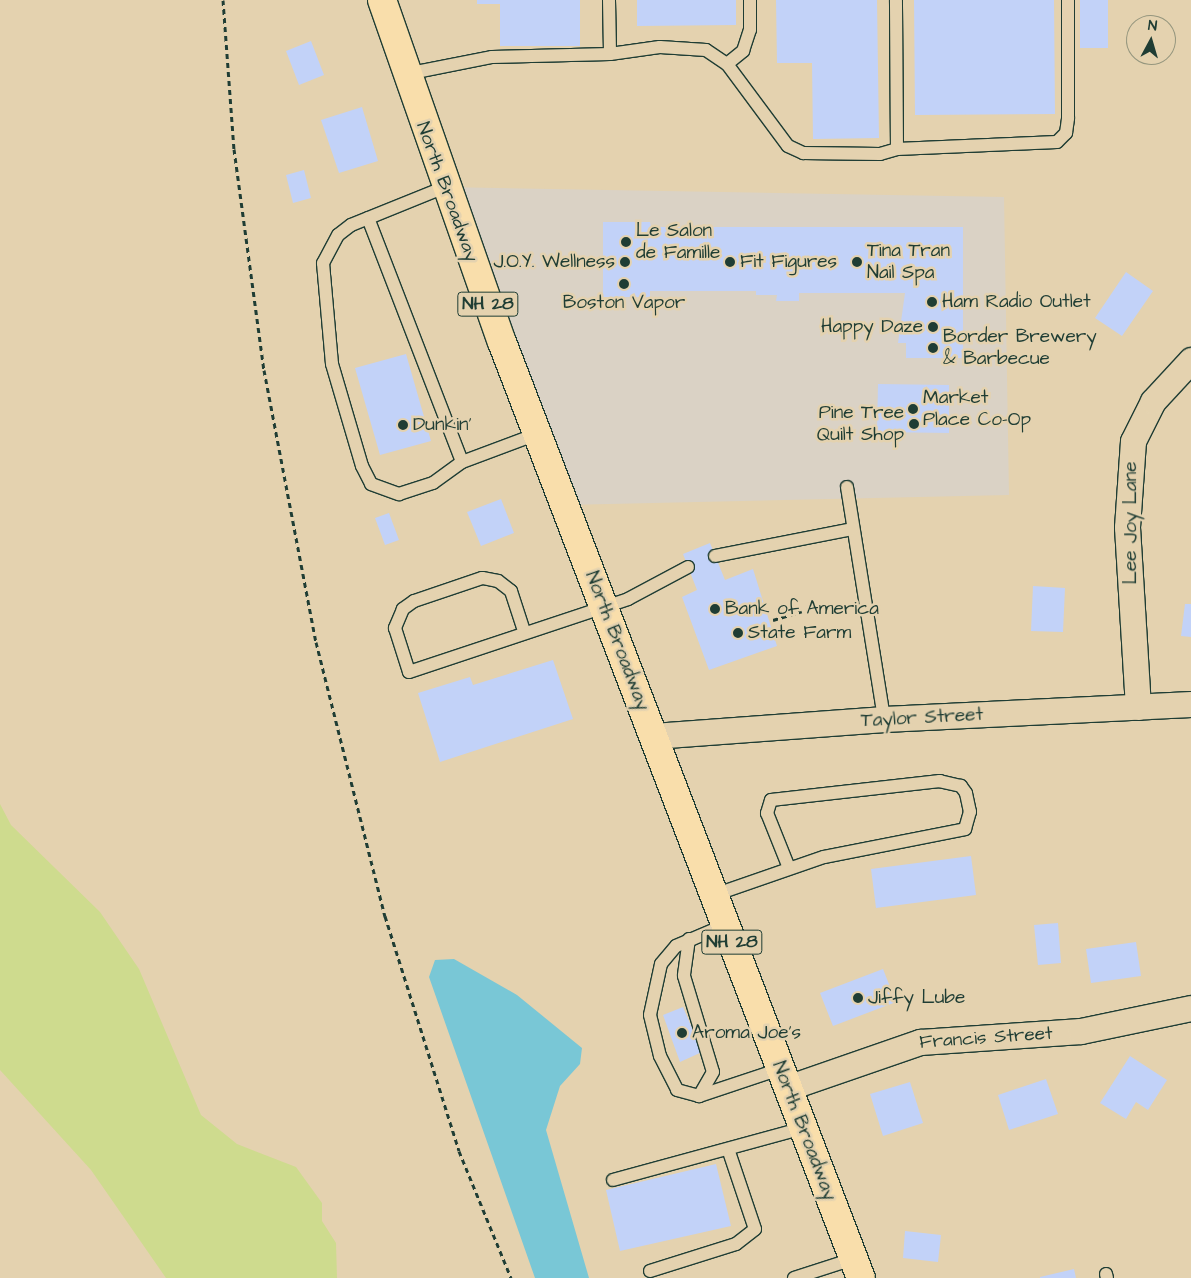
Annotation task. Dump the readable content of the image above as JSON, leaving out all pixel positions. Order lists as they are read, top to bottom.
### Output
{
  "streets": {
    "main road": ["North Broadway", "NH 28"],
    "street": ["Lee Joy Lane", "Taylor Street", "Francis Street"]
  },
  "crossings": [
    ["North Broadway", "Taylor Street"],
    ["North Broadway", "Francis Street"],
    ["Lee Joy Lane", "Taylor Street"]
  ],
  "places": [
    "Le Salon de Famille",
    "J.O.Y. Wellness",
    "Fit Figures",
    "Tina Tran Nail Spa",
    "Boston Vapor",
    "Ham Radio Outlet",
    "Happy Daze",
    "Border Brewery & Barbecue",
    "Market Place Co-Op",
    "Pine Tree Quilt Shop",
    "Dunkin'",
    "Bank of America",
    "State Farm",
    "Jiffy Lube",
    "Aroma Joe's"
  ],
  "north": "top"
}
